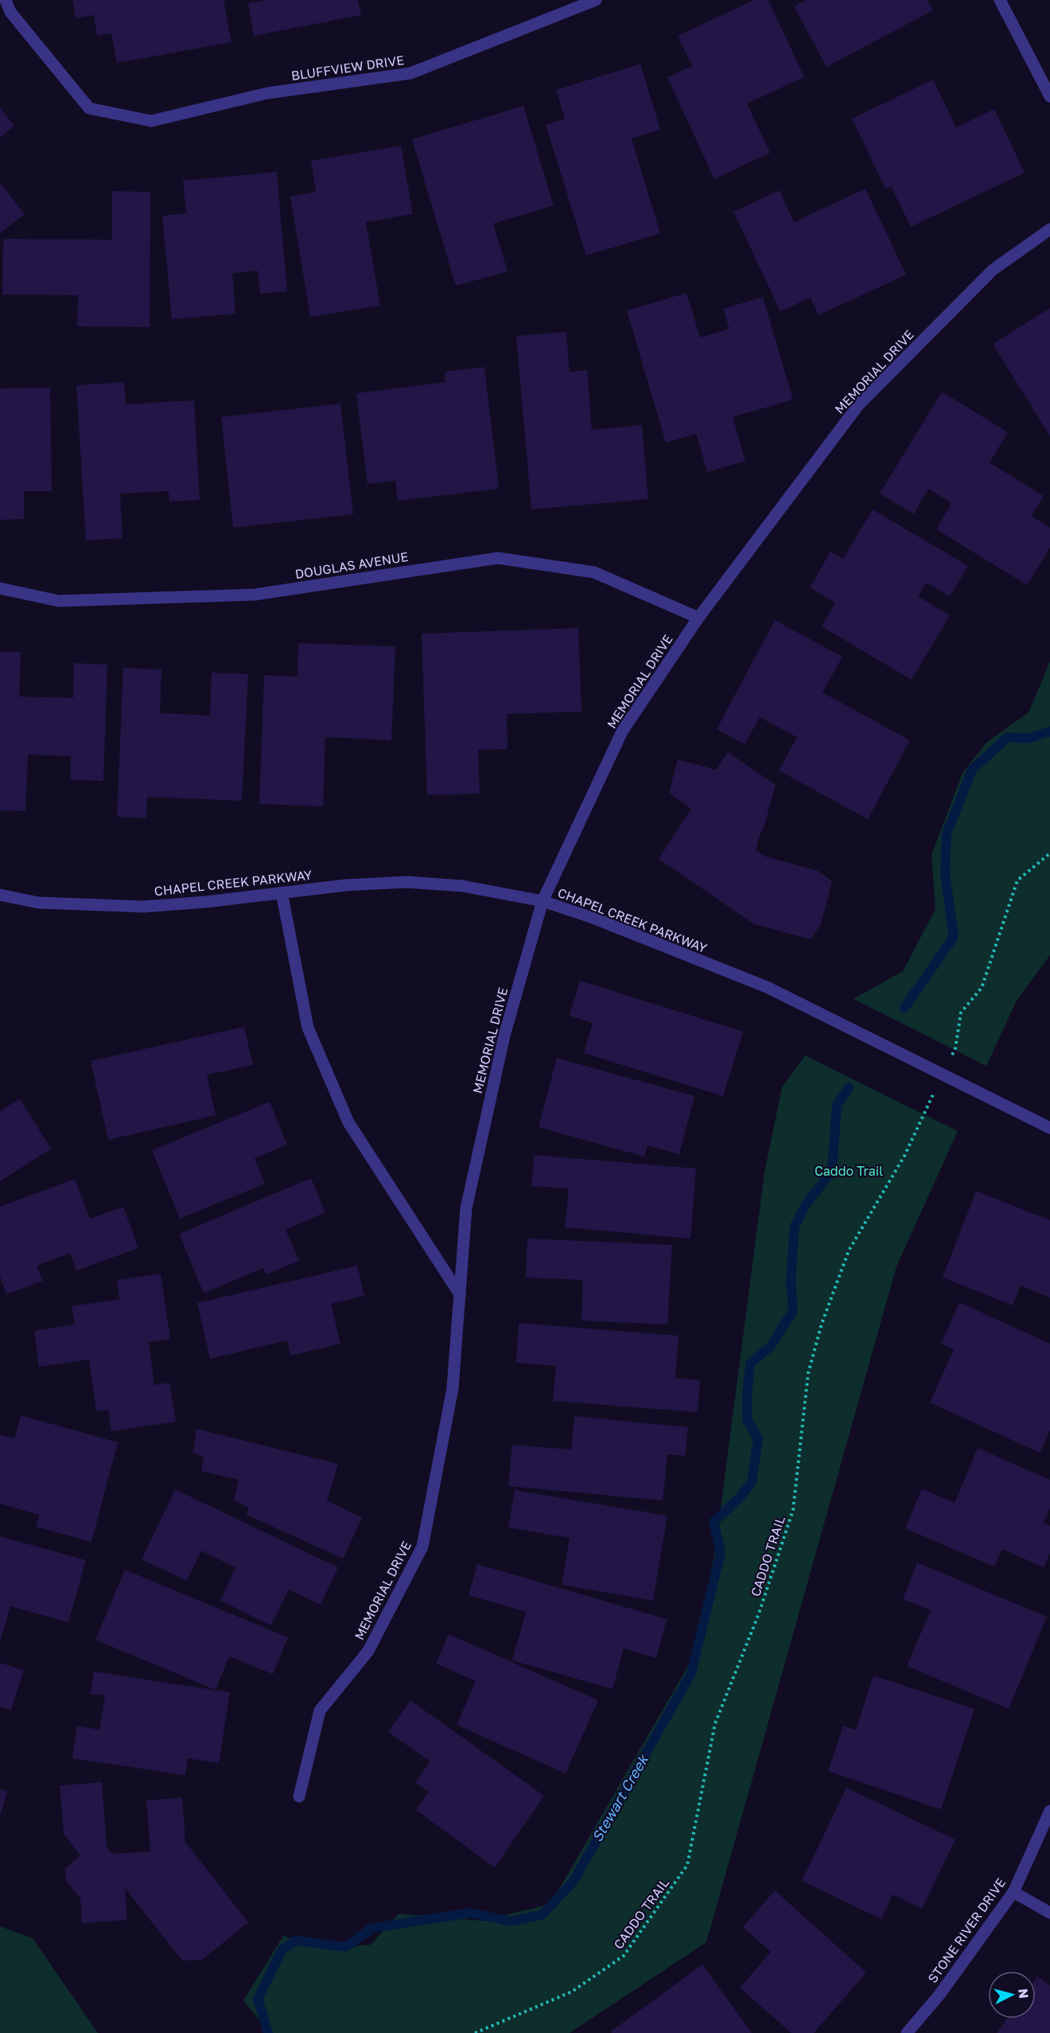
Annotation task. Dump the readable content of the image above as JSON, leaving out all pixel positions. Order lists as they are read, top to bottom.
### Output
{
  "streets": {
    "street": [
      "BLUFFVIEW DRIVE",
      "MEMORIAL DRIVE",
      "DOUGLAS AVENUE",
      "CHAPEL CREEK PARKWAY",
      "STONE RIVER DRIVE"
    ],
    "path": ["CADDO TRAIL"]
  },
  "crossings": [
    ["MEMORIAL DRIVE", "DOUGLAS AVENUE"],
    ["MEMORIAL DRIVE", "CHAPEL CREEK PARKWAY"],
    ["CHAPEL CREEK PARKWAY", "CADDO TRAIL"]
  ],
  "water": ["Stewart Creek"],
  "parks": ["Caddo Trail"],
  "north": "right"
}
